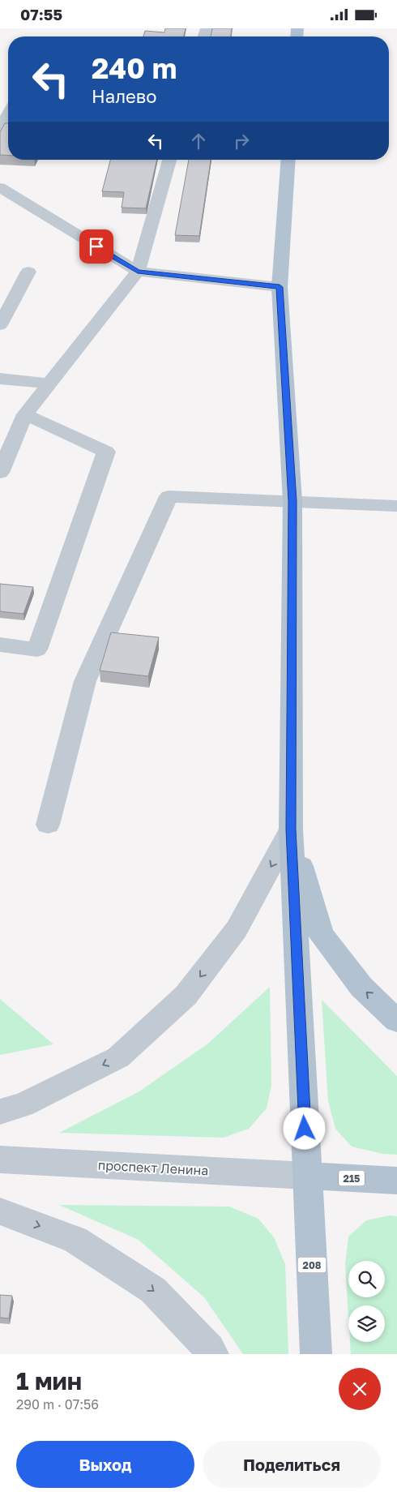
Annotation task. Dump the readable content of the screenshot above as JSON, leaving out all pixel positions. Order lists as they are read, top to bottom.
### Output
{
  "streets": {
    "main road": ["215", "208"],
    "street": ["проспект Ленина"]
  },
  "crossings": [
    ["проспект Ленина", "215"],
    ["проспект Ленина", "208"],
    ["215", "208"]
  ],
  "page": {
    "status": "07:55",
    "turn": ["240 m", "Налево"],
    "heading": ["1 мин", "290 m · 07:56"],
    "buttons": ["Выход", "Поделиться"]
  }
}
